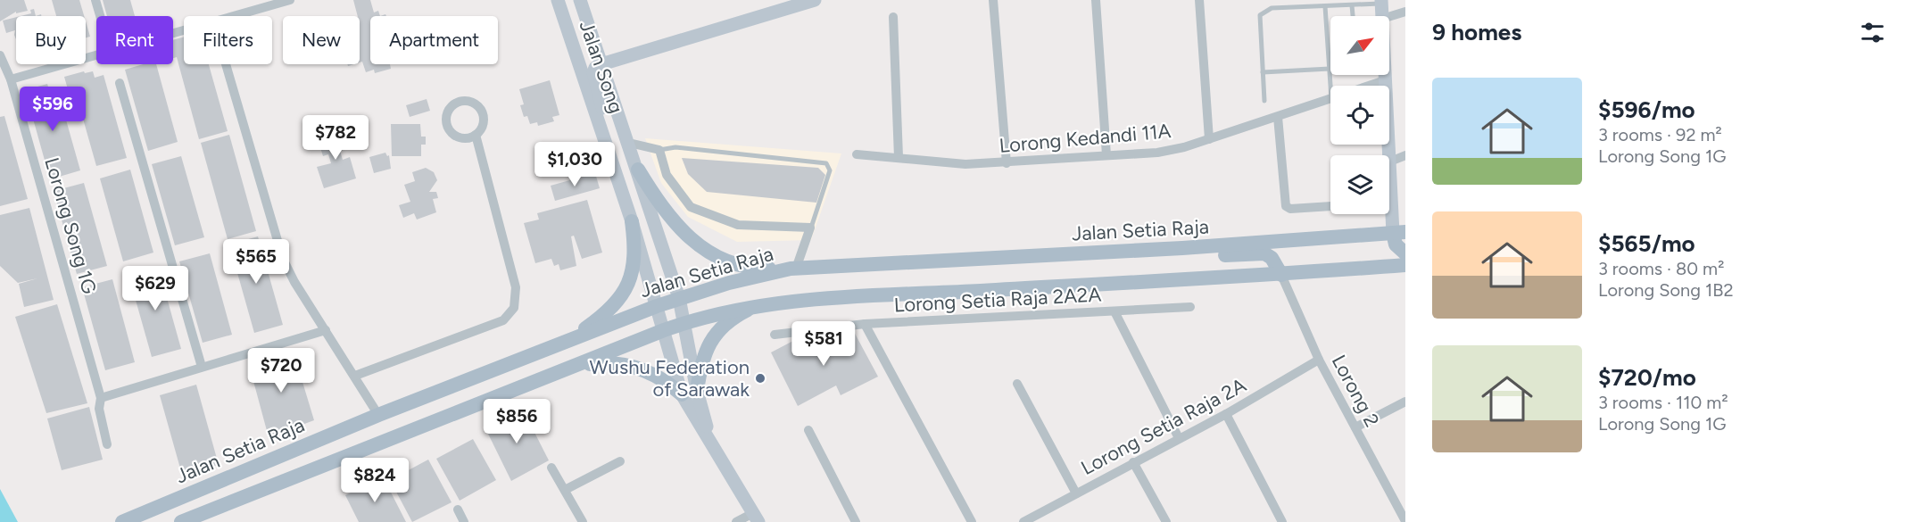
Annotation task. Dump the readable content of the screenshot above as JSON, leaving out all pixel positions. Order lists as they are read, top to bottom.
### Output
{
  "streets": {
    "main road": ["Jalan Setia Raja"],
    "street": [
      "Jalan Song",
      "Lorong Kedandi 11A",
      "Lorong Song 1G",
      "Lorong Setia Raja 2A2A",
      "Lorong 2",
      "Lorong Setia Raja 2A"
    ]
  },
  "crossings": [
    ["Jalan Song", "Jalan Setia Raja"],
    ["Lorong 2", "Lorong Setia Raja 2A"]
  ],
  "places": ["Wushu Federation of Sarawak"],
  "north": "top right",
  "page": {
    "heading": "9 homes",
    "chip": [
      "Buy",
      "Rent",
      "Filters",
      "New",
      "Apartment"
    ],
    "list": [
      {
        "name": "$596/mo",
        "note": "3 rooms · 92 m² · Lorong Song 1G"
      },
      {
        "name": "$565/mo",
        "note": "3 rooms · 80 m² · Lorong Song 1B2"
      },
      {
        "name": "$720/mo",
        "note": "3 rooms · 110 m² · Lorong Song 1G"
      }
    ],
    "price": [
      "$596",
      "$782",
      "$1,030",
      "$565",
      "$629",
      "$581",
      "$720",
      "$856",
      "$824"
    ]
  }
}
